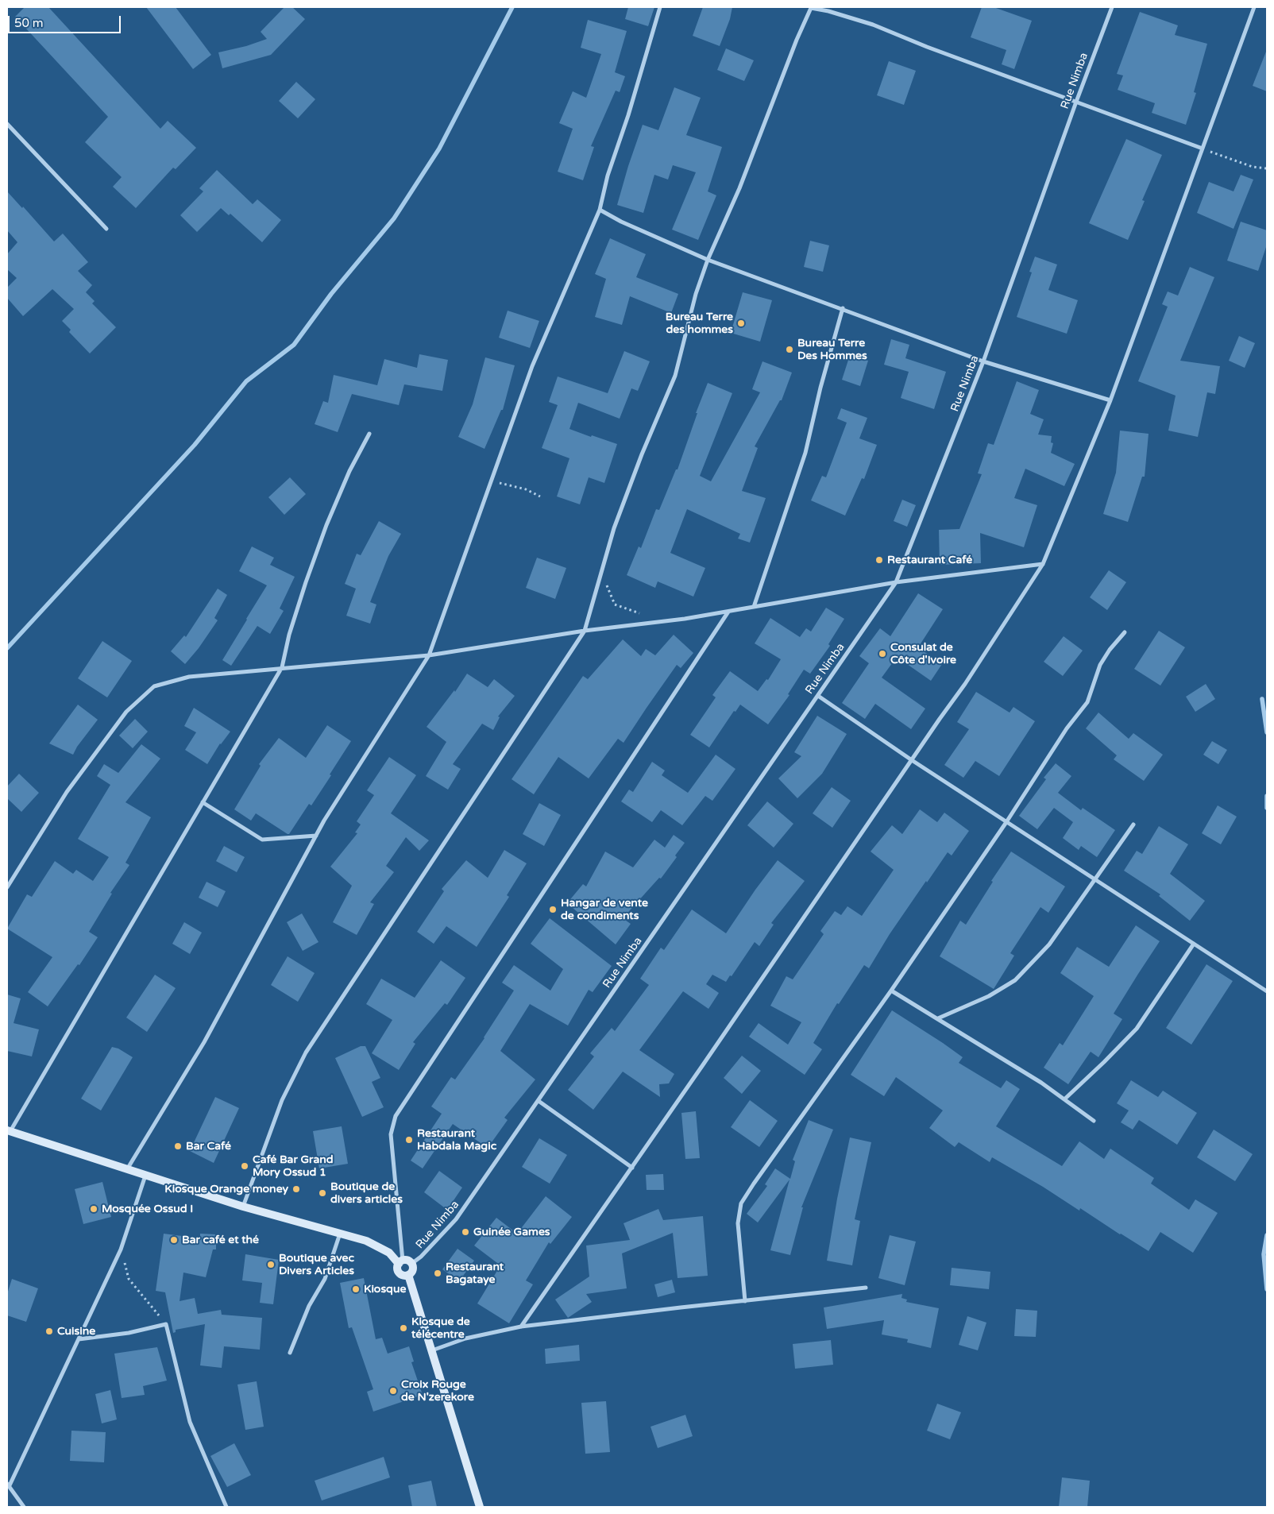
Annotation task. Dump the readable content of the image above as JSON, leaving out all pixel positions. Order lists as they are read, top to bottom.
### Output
{
  "streets": {
    "street": ["Rue Nimba"]
  },
  "places": [
    "Bureau Terre des hommes",
    "Bureau Terre Des Hommes",
    "Restaurant Café",
    "Consulat de Côte d'Ivoire",
    "Hangar de vente de condiments",
    "Restaurant Habdala Magic",
    "Bar Café",
    "Café Bar Grand Mory Ossud 1",
    "Kiosque Orange money",
    "Boutique de divers articles",
    "Mosquée Ossud I",
    "Guinée Games",
    "Bar café et thé",
    "Boutique avec Divers Articles",
    "Restaurant Bagataye",
    "Kiosque",
    "Kiosque de télécentre",
    "Cuisine",
    "Croix Rouge de N'zerekore"
  ],
  "scale_bar": "50 m"
}
